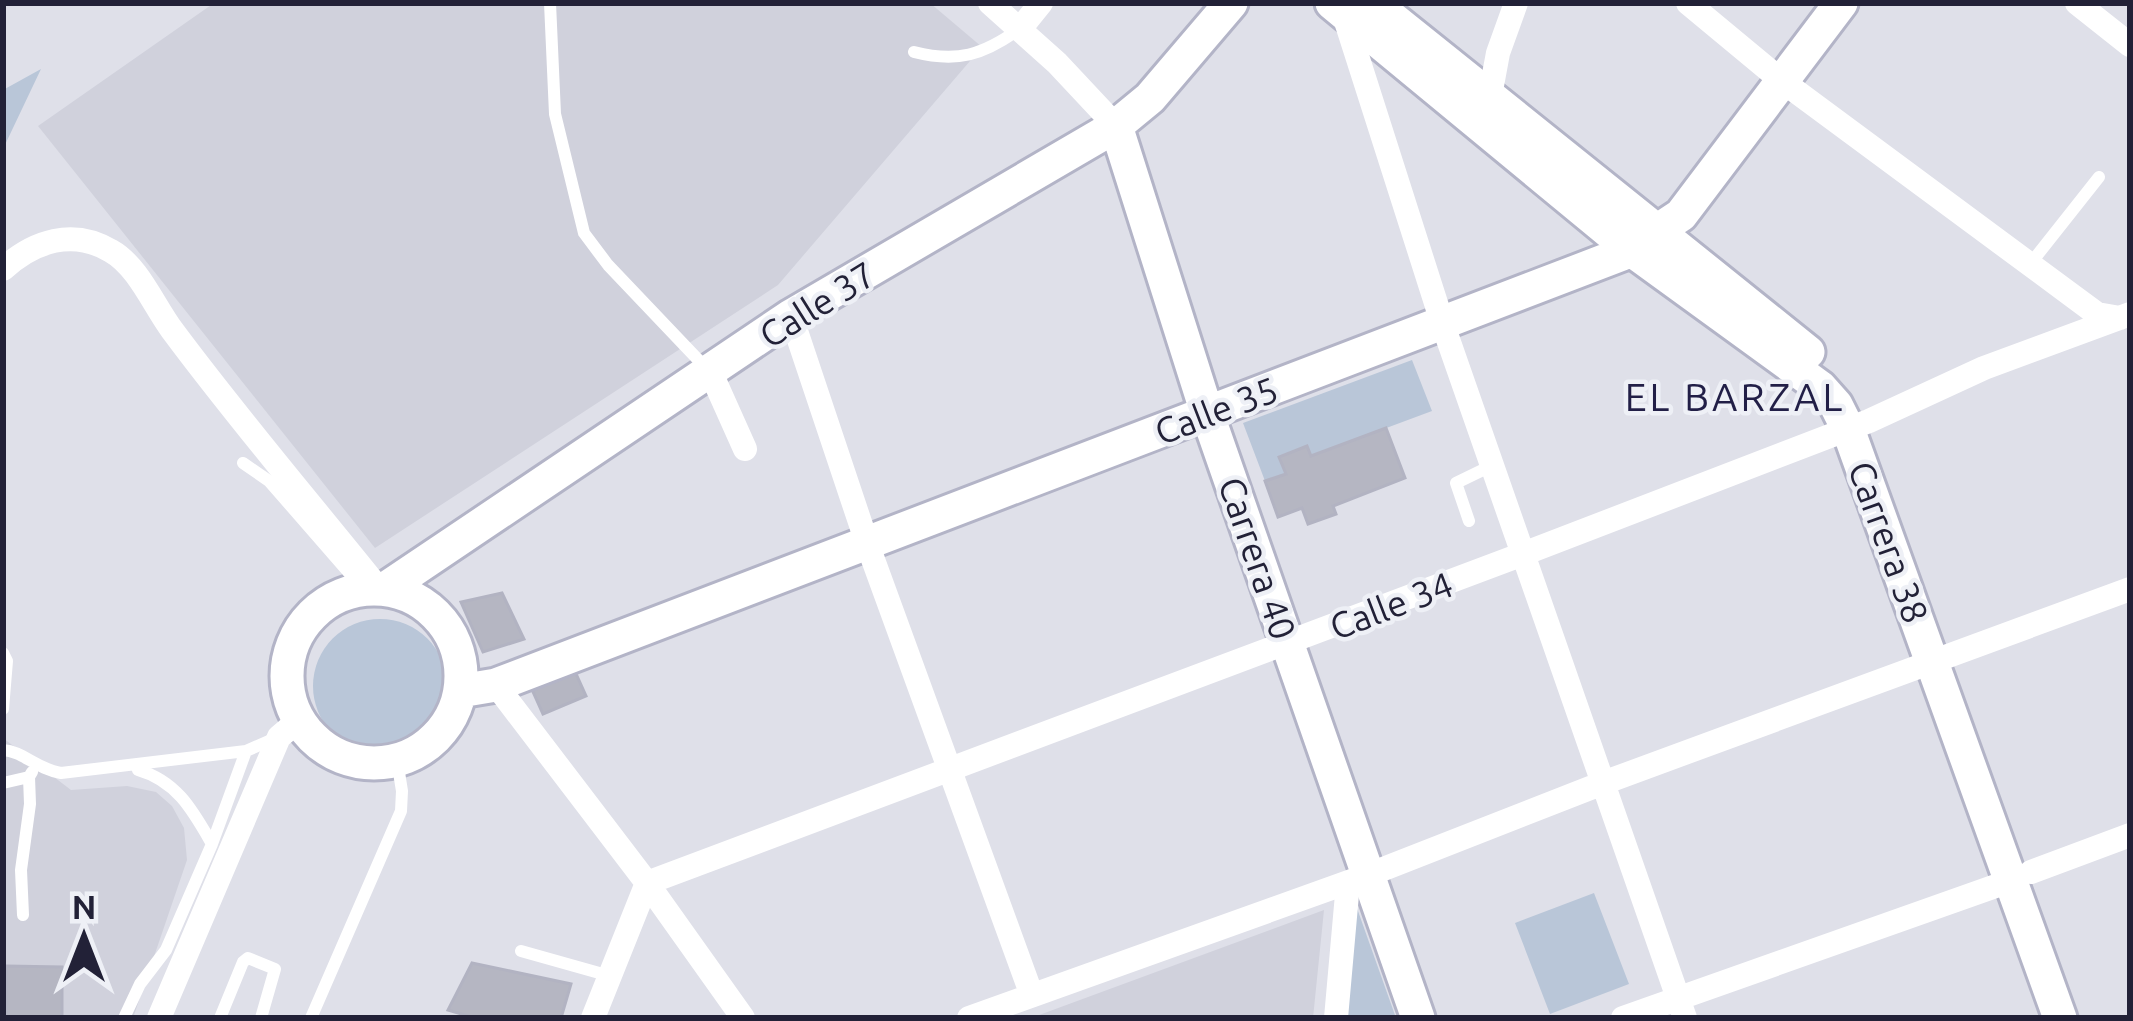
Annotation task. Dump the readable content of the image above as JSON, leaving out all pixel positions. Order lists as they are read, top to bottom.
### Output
{
  "streets": {
    "street": [
      "Calle 37",
      "Calle 35",
      "Carrera 38",
      "Carrera 40",
      "Calle 34"
    ]
  },
  "crossings": [
    ["Calle 37", "Calle 35"],
    ["Calle 37", "Carrera 40"],
    ["Calle 35", "Carrera 38"],
    ["Calle 35", "Carrera 40"],
    ["Carrera 38", "Calle 34"],
    ["Carrera 40", "Calle 34"]
  ],
  "districts": ["EL BARZAL"],
  "north": "top"
}
